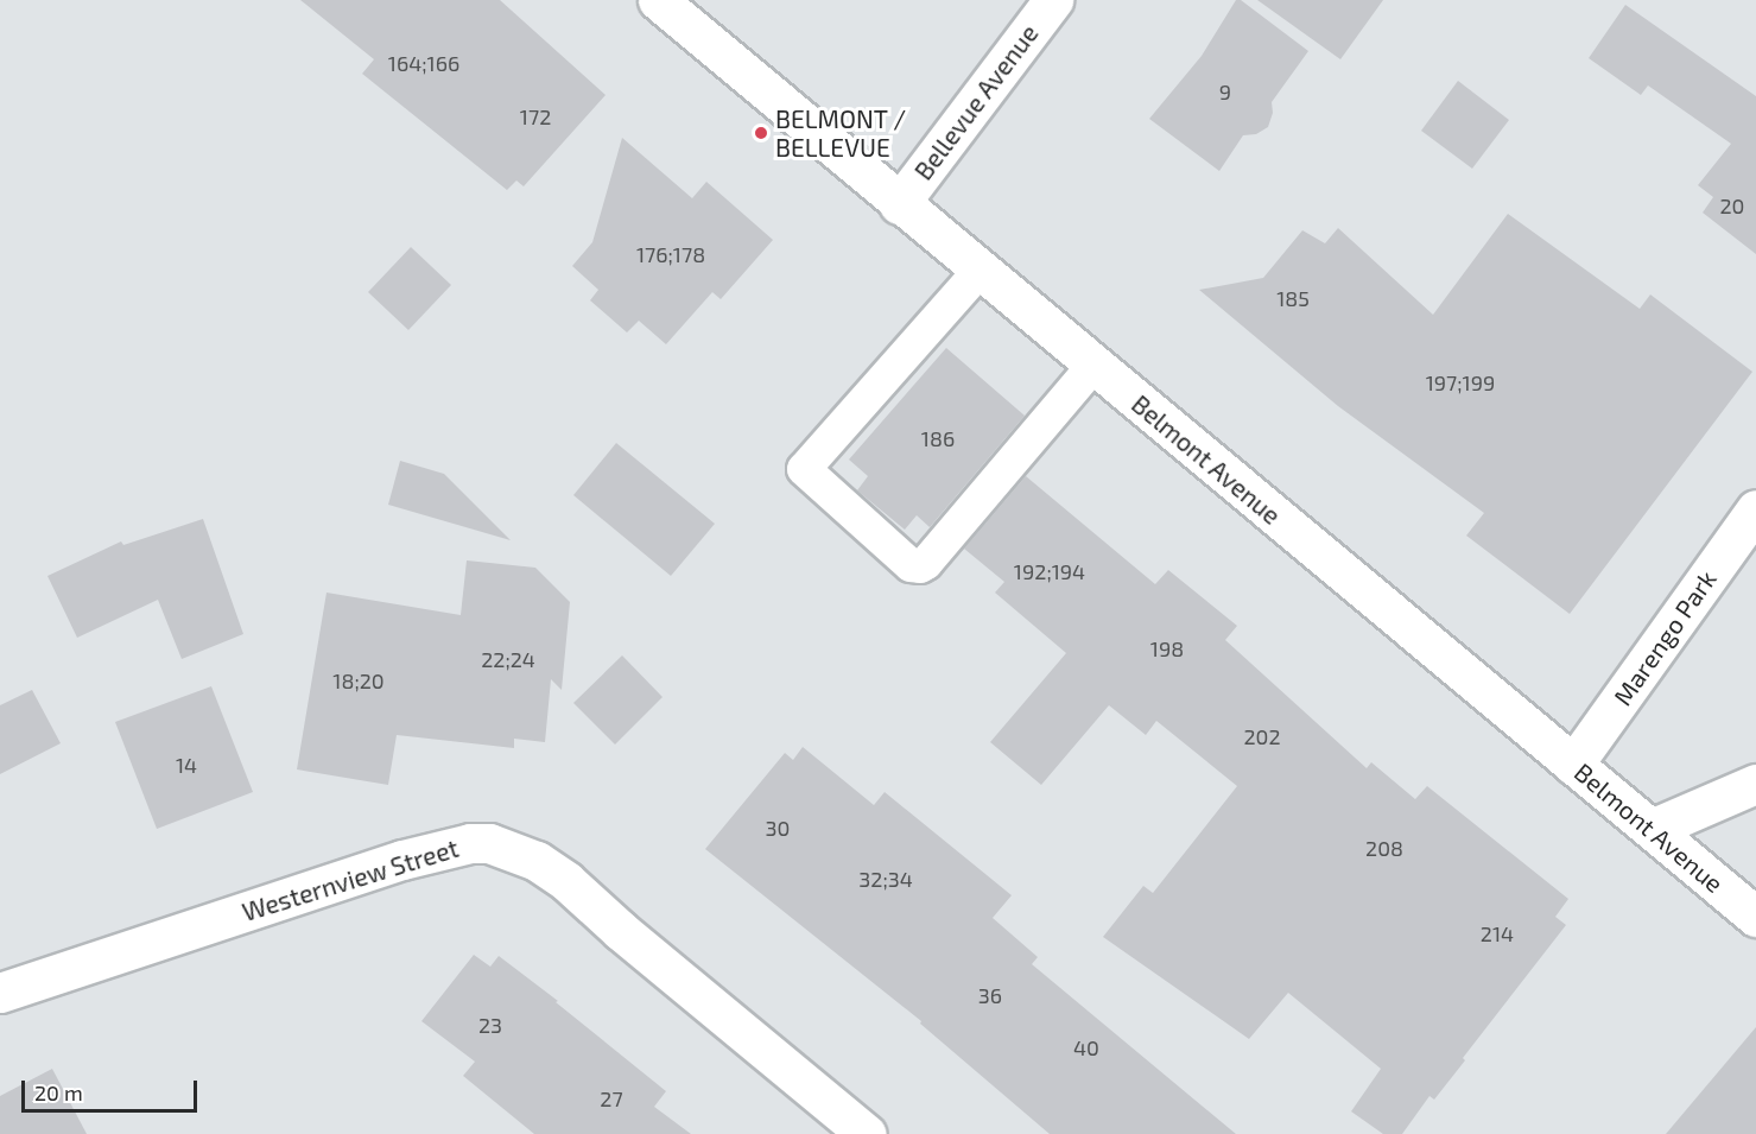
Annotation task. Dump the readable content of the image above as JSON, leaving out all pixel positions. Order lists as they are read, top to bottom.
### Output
{
  "streets": {
    "street": [
      "Bellevue Avenue",
      "Belmont Avenue",
      "Marengo Park",
      "Westernview Street"
    ]
  },
  "crossings": [
    ["Bellevue Avenue", "Belmont Avenue"],
    ["Belmont Avenue", "Marengo Park"]
  ],
  "places": ["BELMONT / BELLEVUE"],
  "house_numbers": [
    "164;166",
    "9",
    "172",
    "20",
    "176;178",
    "185",
    "197;199",
    "186",
    "192;194",
    "198",
    "22;24",
    "18;20",
    "202",
    "14",
    "30",
    "208",
    "32;34",
    "214",
    "36",
    "23",
    "40",
    "27"
  ],
  "scale_bar": "20 m"
}
